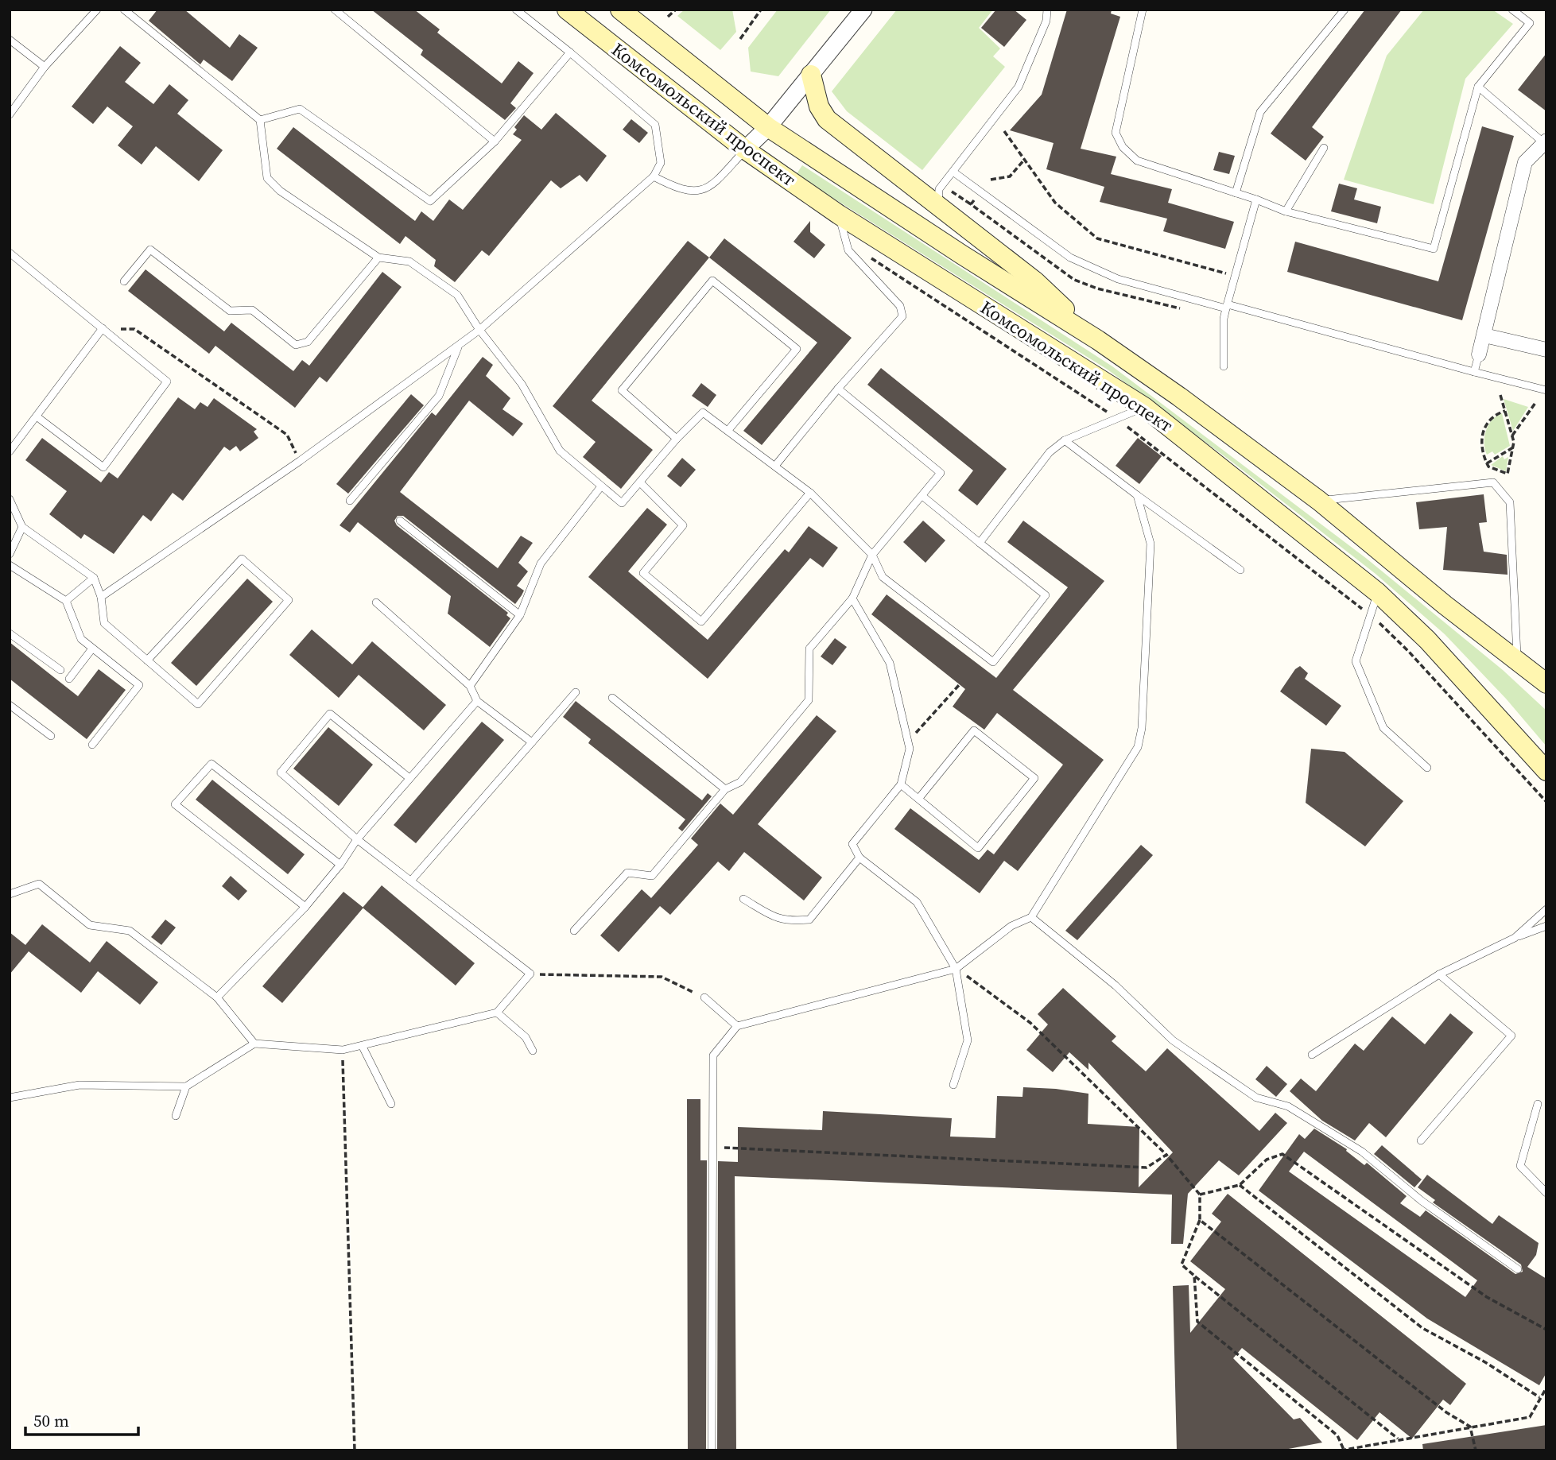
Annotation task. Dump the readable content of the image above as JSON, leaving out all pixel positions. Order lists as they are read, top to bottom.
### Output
{
  "streets": {
    "main road": ["Комсомольский проспект"]
  },
  "scale_bar": "50 m"
}
